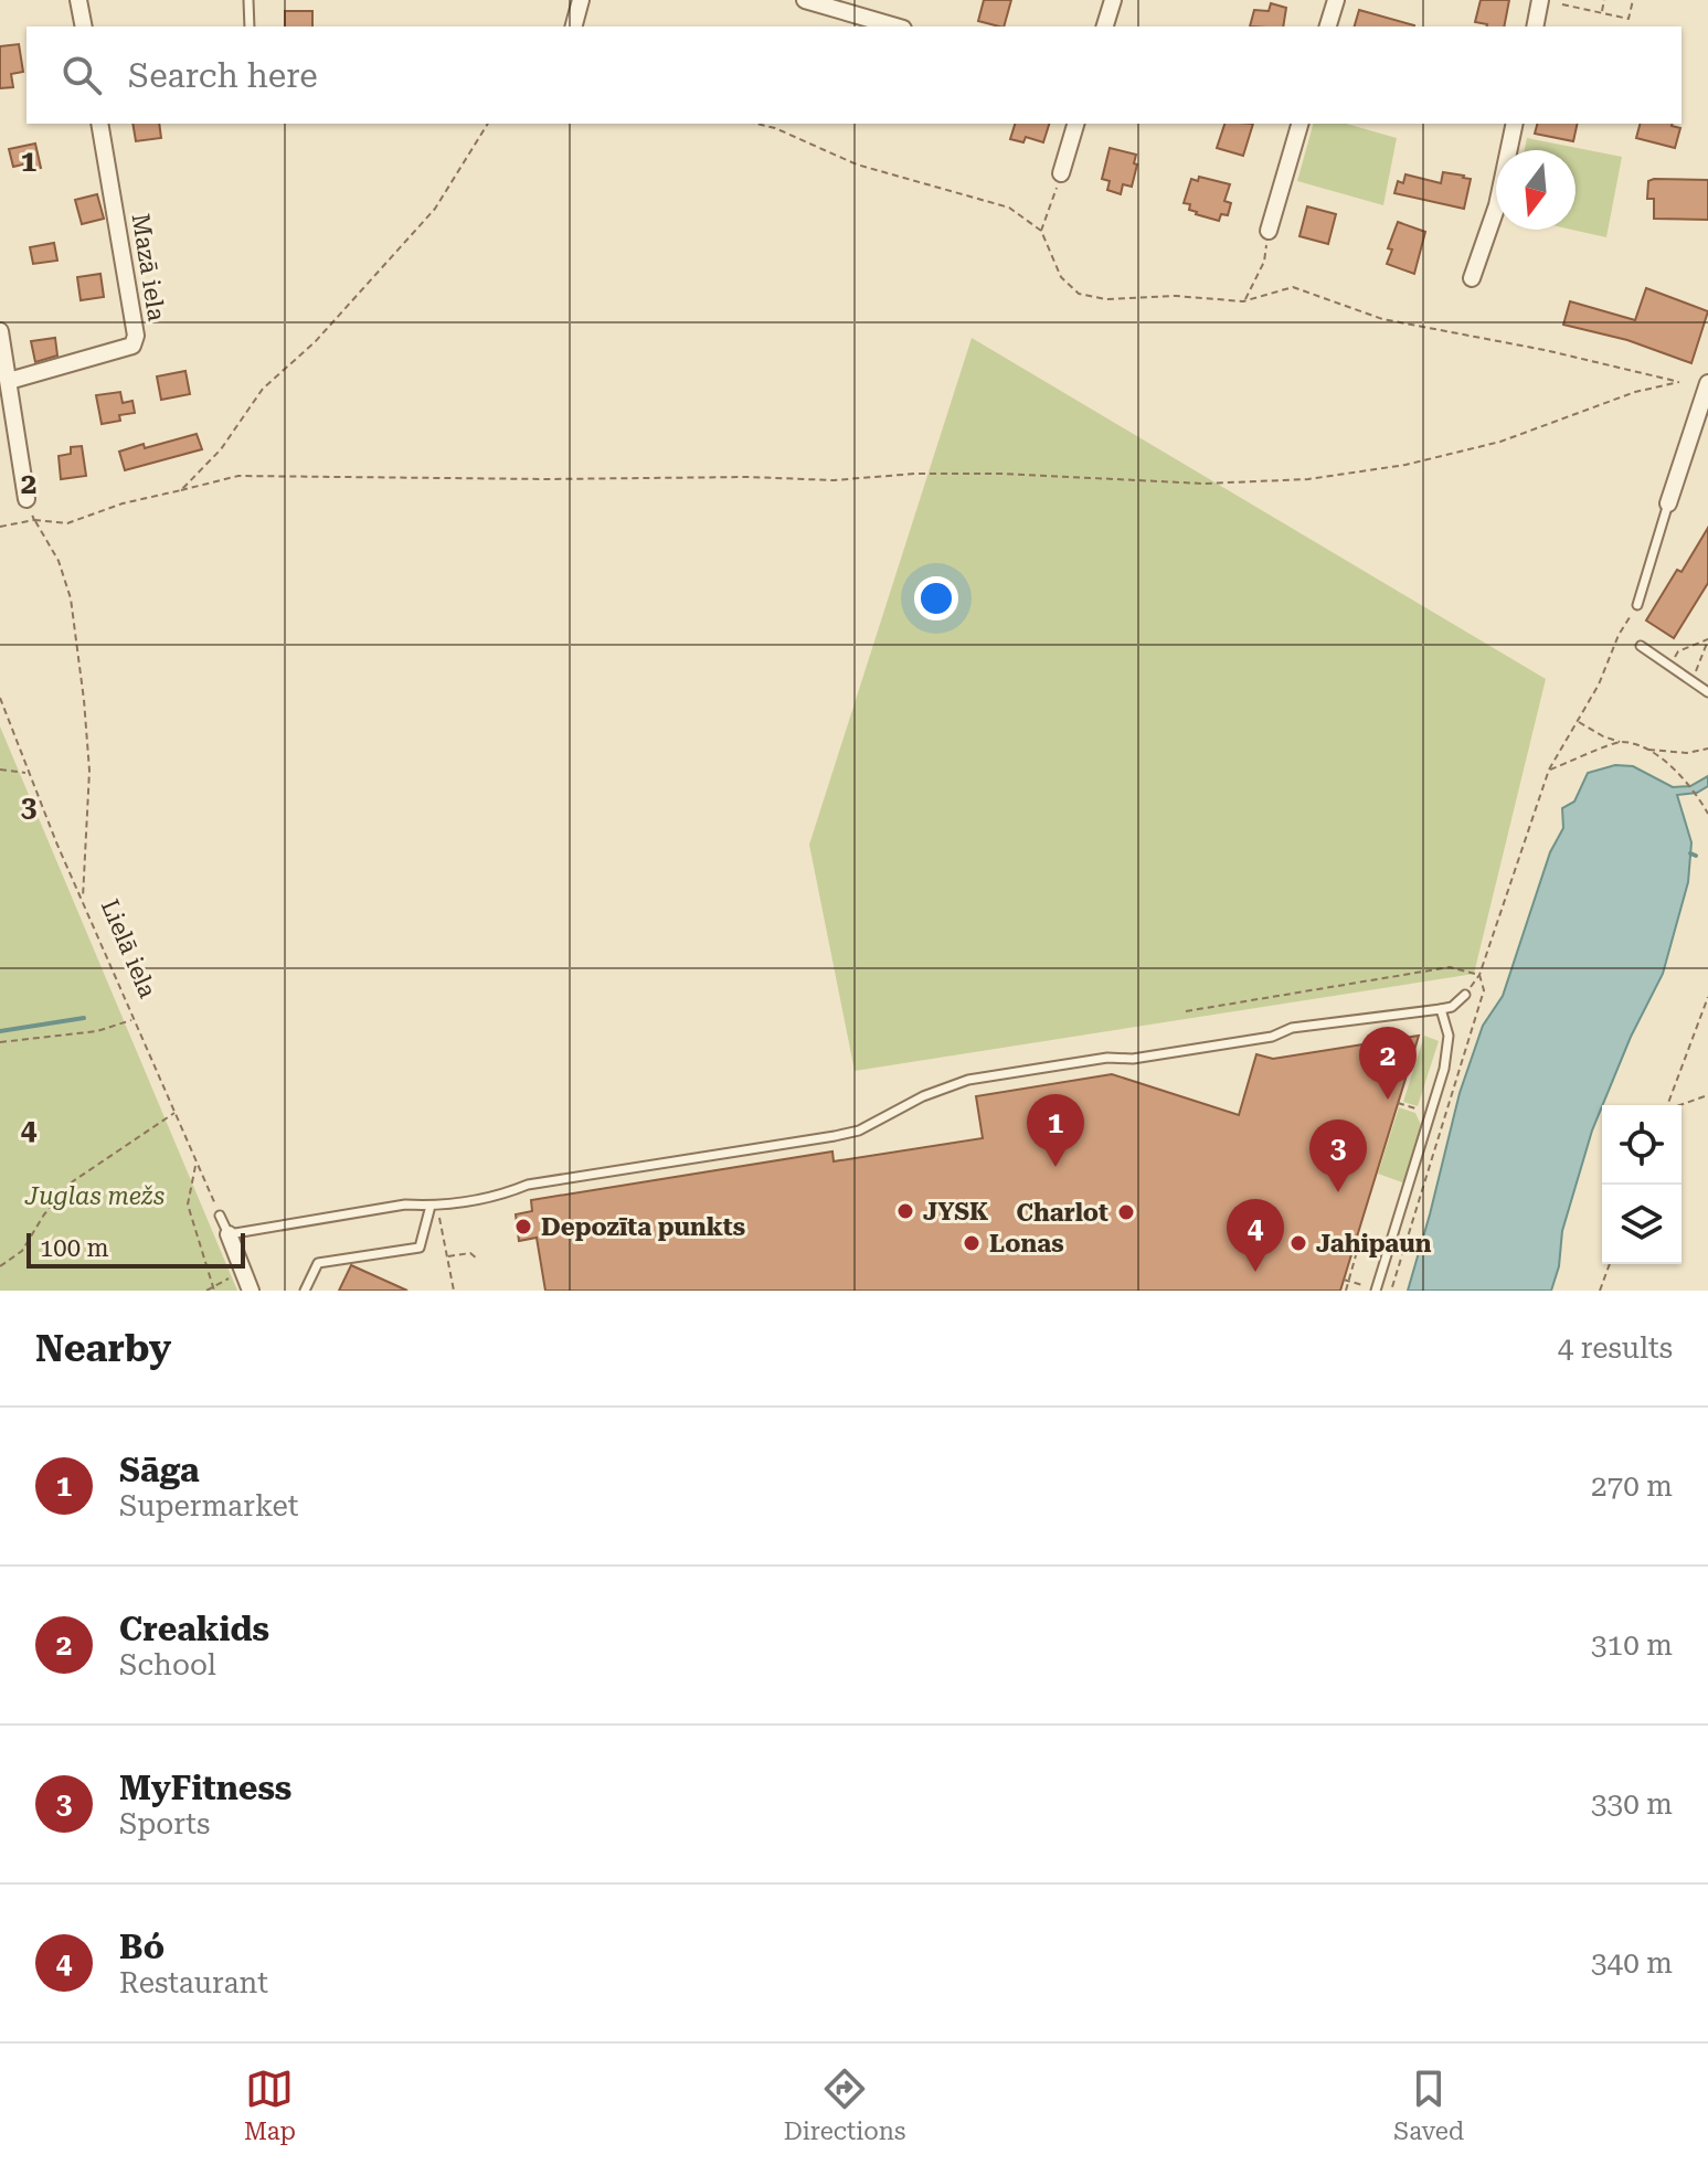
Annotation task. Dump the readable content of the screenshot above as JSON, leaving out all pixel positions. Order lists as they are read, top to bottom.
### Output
{
  "streets": {
    "street": ["Mazā iela"],
    "path": ["Lielā iela"]
  },
  "parks": ["Juglas mežs"],
  "places": [
    "JYSK",
    "Charlot",
    "Depozīta punkts",
    "Lonas",
    "Jahipaun"
  ],
  "scale_bar": "100 m",
  "north": "bottom",
  "page": {
    "search": "Search here",
    "pins": [
      "2",
      "1",
      "3",
      "4"
    ],
    "scale": "100 m",
    "heading": ["Nearby", "4 results"],
    "list": [
      {
        "mark": "1",
        "name": "Sāga",
        "note": "Supermarket",
        "value": "270 m"
      },
      {
        "mark": "2",
        "name": "Creakids",
        "note": "School",
        "value": "310 m"
      },
      {
        "mark": "3",
        "name": "MyFitness",
        "note": "Sports",
        "value": "330 m"
      },
      {
        "mark": "4",
        "name": "Bó",
        "note": "Restaurant",
        "value": "340 m"
      }
    ],
    "nav": ["Map", "Directions", "Saved"]
  },
  "grid": {
    "rows": [
      "1",
      "2",
      "3",
      "4"
    ]
  }
}
